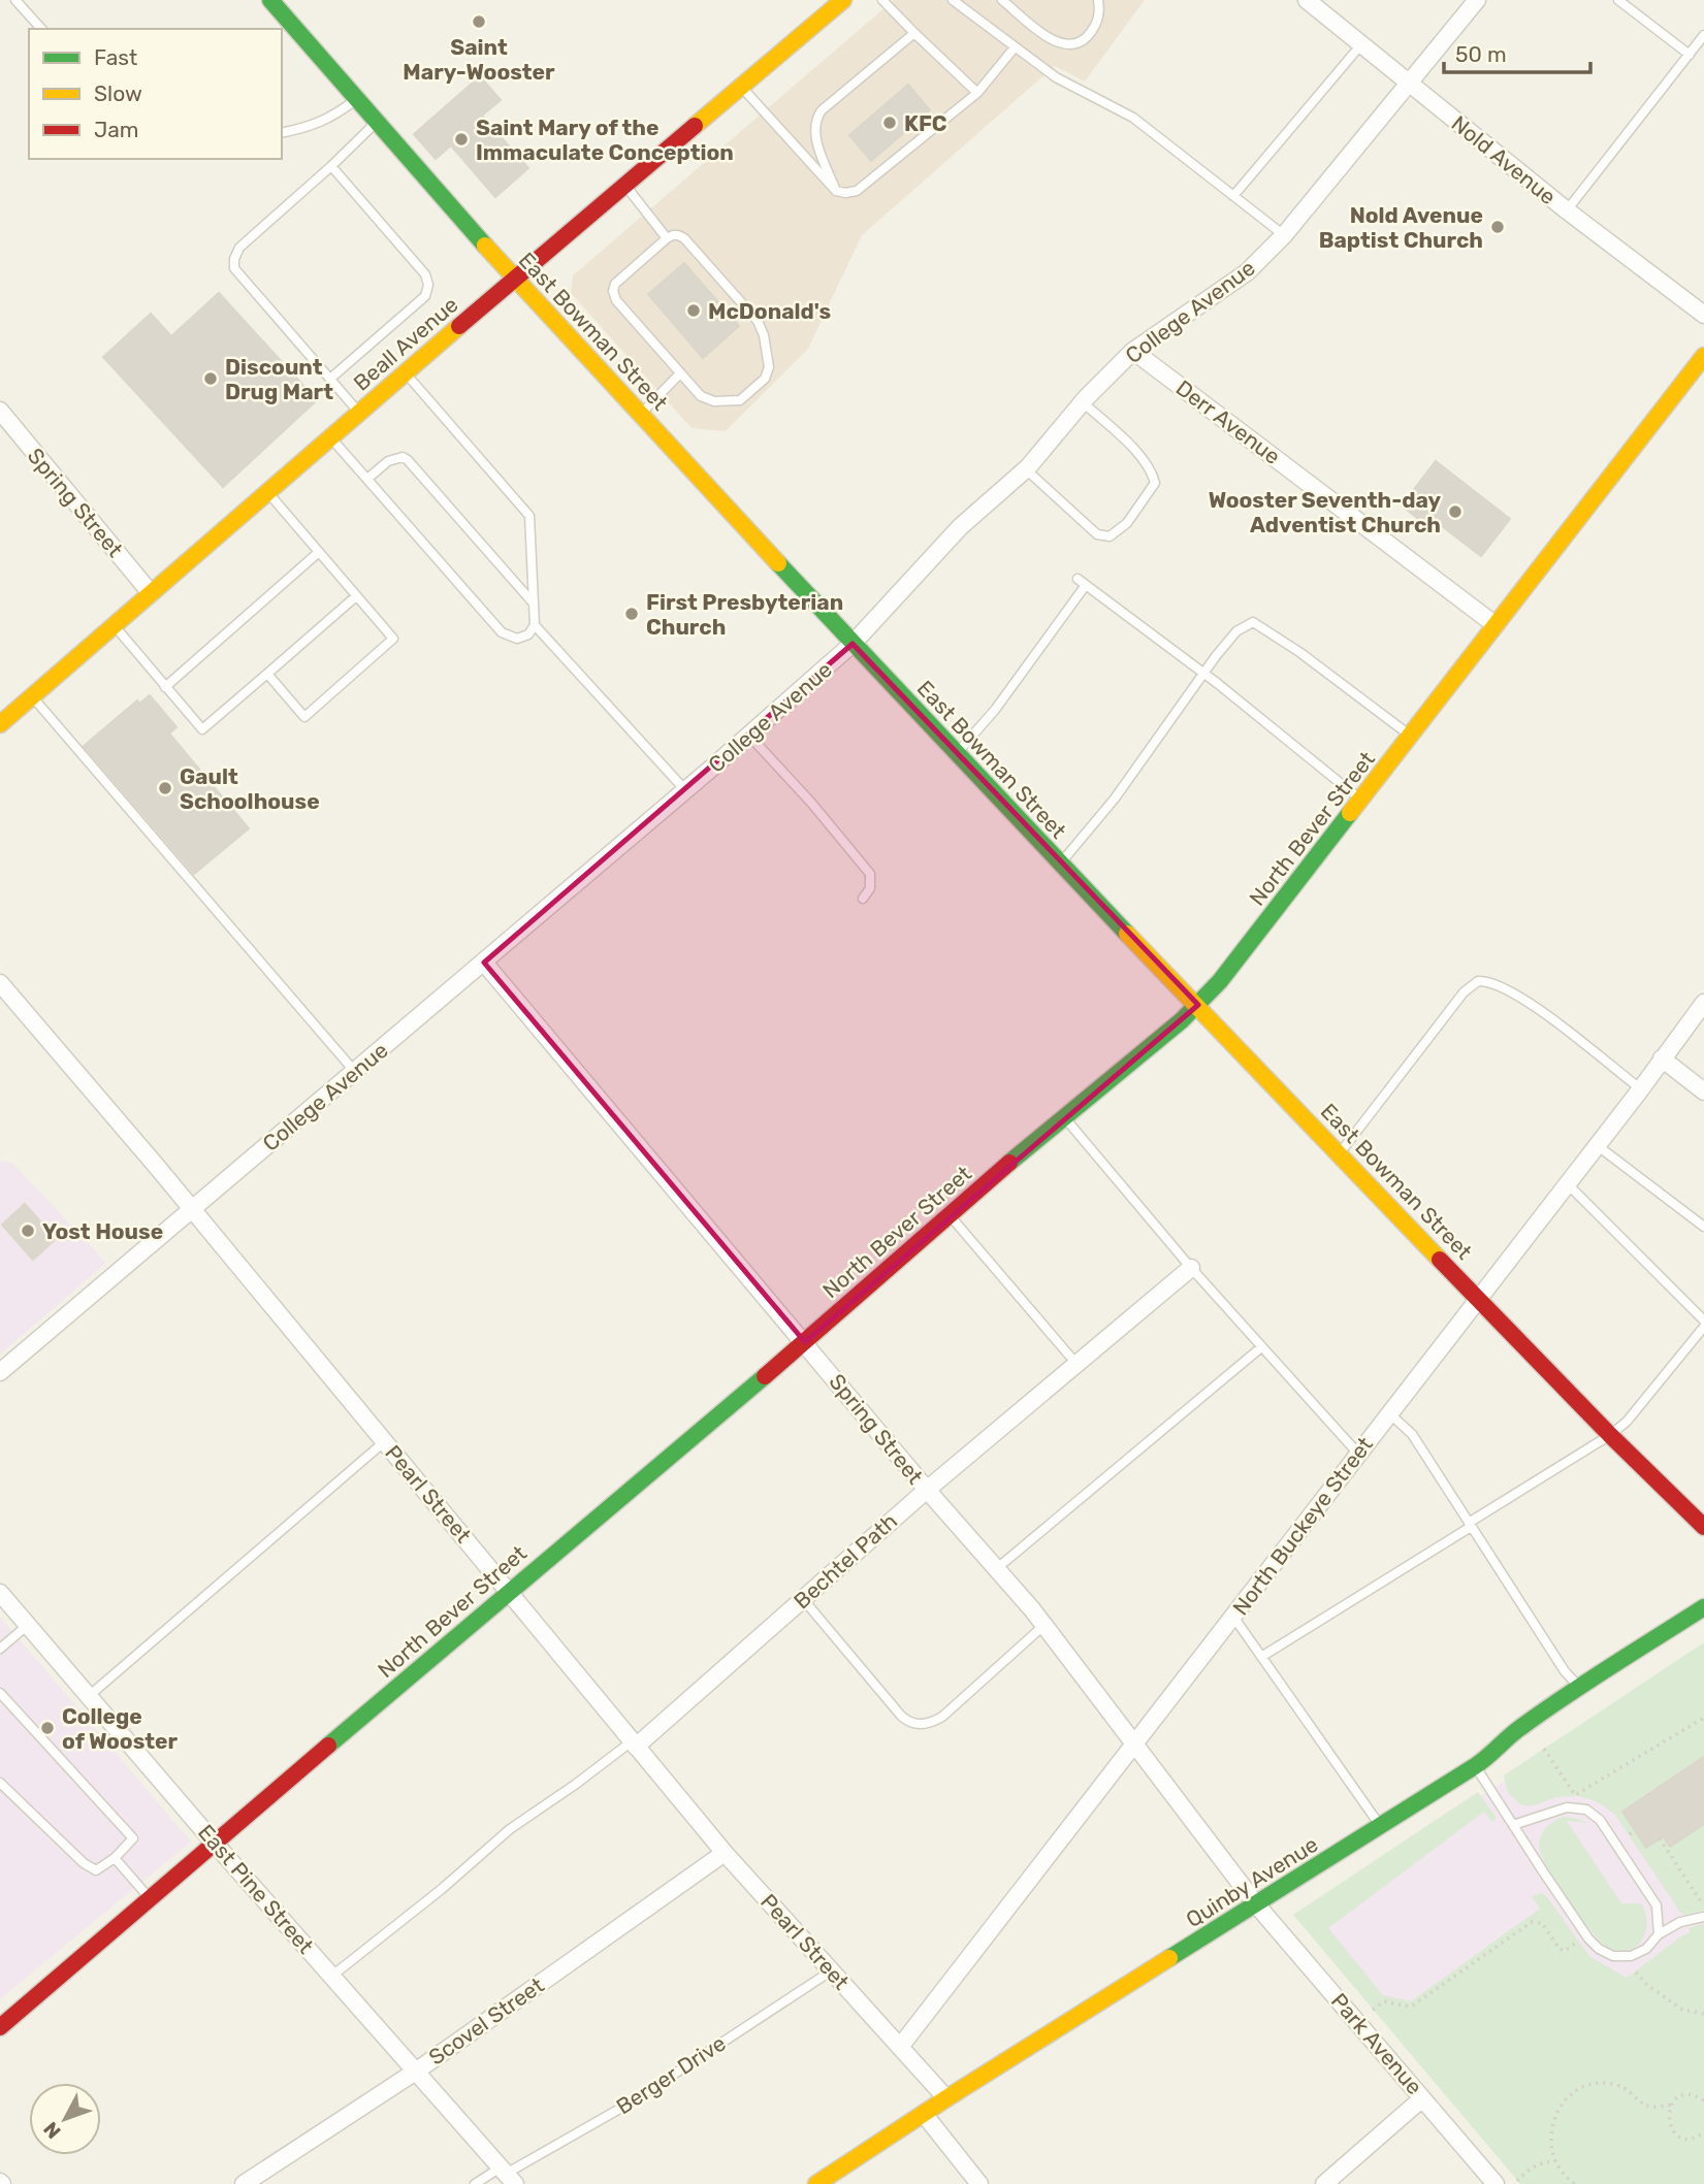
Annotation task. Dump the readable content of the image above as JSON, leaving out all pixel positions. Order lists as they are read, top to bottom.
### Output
{
  "streets": {
    "main road": [
      "East Bowman Street",
      "Beall Avenue",
      "North Bever Street",
      "Quinby Avenue"
    ],
    "street": [
      "Nold Avenue",
      "College Avenue",
      "Derr Avenue",
      "Spring Street",
      "Pearl Street",
      "North Buckeye Street",
      "Bechtel Path",
      "East Pine Street",
      "Scovel Street",
      "Park Avenue"
    ],
    "lane": ["Berger Drive"]
  },
  "crossings": [
    ["Nold Avenue", "College Avenue"],
    ["College Avenue", "East Bowman Street"],
    ["College Avenue", "Derr Avenue"],
    ["College Avenue", "Spring Street"],
    ["College Avenue", "Pearl Street"],
    ["East Bowman Street", "Beall Avenue"],
    ["East Bowman Street", "North Bever Street"],
    ["East Bowman Street", "North Buckeye Street"],
    ["Beall Avenue", "Spring Street"],
    ["Derr Avenue", "North Bever Street"],
    ["Spring Street", "North Bever Street"],
    ["Spring Street", "North Buckeye Street"],
    ["Spring Street", "Bechtel Path"],
    ["Spring Street", "Quinby Avenue"],
    ["Spring Street", "Park Avenue"],
    ["North Bever Street", "Pearl Street"],
    ["North Bever Street", "East Pine Street"],
    ["Pearl Street", "North Buckeye Street"],
    ["Pearl Street", "Bechtel Path"],
    ["Pearl Street", "Quinby Avenue"],
    ["Pearl Street", "Scovel Street"],
    ["Pearl Street", "Berger Drive"],
    ["Quinby Avenue", "Park Avenue"],
    ["East Pine Street", "Scovel Street"],
    ["East Pine Street", "Berger Drive"]
  ],
  "places": [
    "Saint Mary-Wooster",
    "KFC",
    "Saint Mary of the Immaculate Conception",
    "Nold Avenue Baptist Church",
    "McDonald's",
    "Discount Drug Mart",
    "Wooster Seventh-day Adventist Church",
    "First Presbyterian Church",
    "Gault Schoolhouse",
    "Yost House",
    "College of Wooster"
  ],
  "legend": ["Fast", "Slow", "Jam"],
  "scale_bar": "50 m",
  "north": "bottom left"
}
